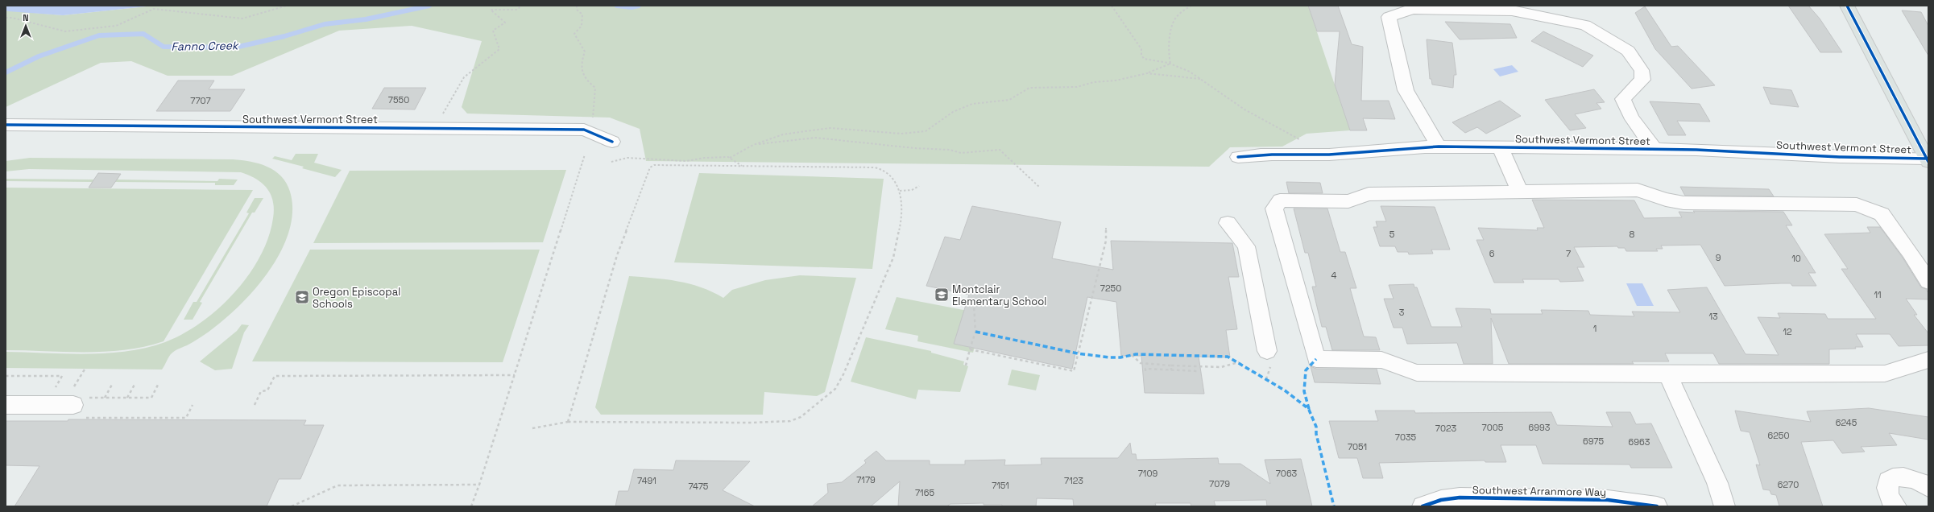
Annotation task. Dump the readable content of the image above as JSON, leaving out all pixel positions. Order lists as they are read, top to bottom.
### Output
{
  "streets": {
    "street": ["Southwest Vermont Street", "Southwest Arranmore Way"]
  },
  "water": ["Fanno Creek"],
  "places": {
    "school or university": ["Montclair Elementary School", "Oregon Episcopal Schools"]
  },
  "house_numbers": [
    "7550",
    "7707",
    "5",
    "8",
    "6",
    "7",
    "9",
    "10",
    "4",
    "7250",
    "11",
    "3",
    "13",
    "1",
    "12",
    "6245",
    "7005",
    "6993",
    "7023",
    "6250",
    "7035",
    "6975",
    "6963",
    "7051",
    "7109",
    "7063",
    "7179",
    "7491",
    "7123",
    "7079",
    "6270",
    "7151",
    "7475",
    "7165"
  ],
  "north": "top"
}
